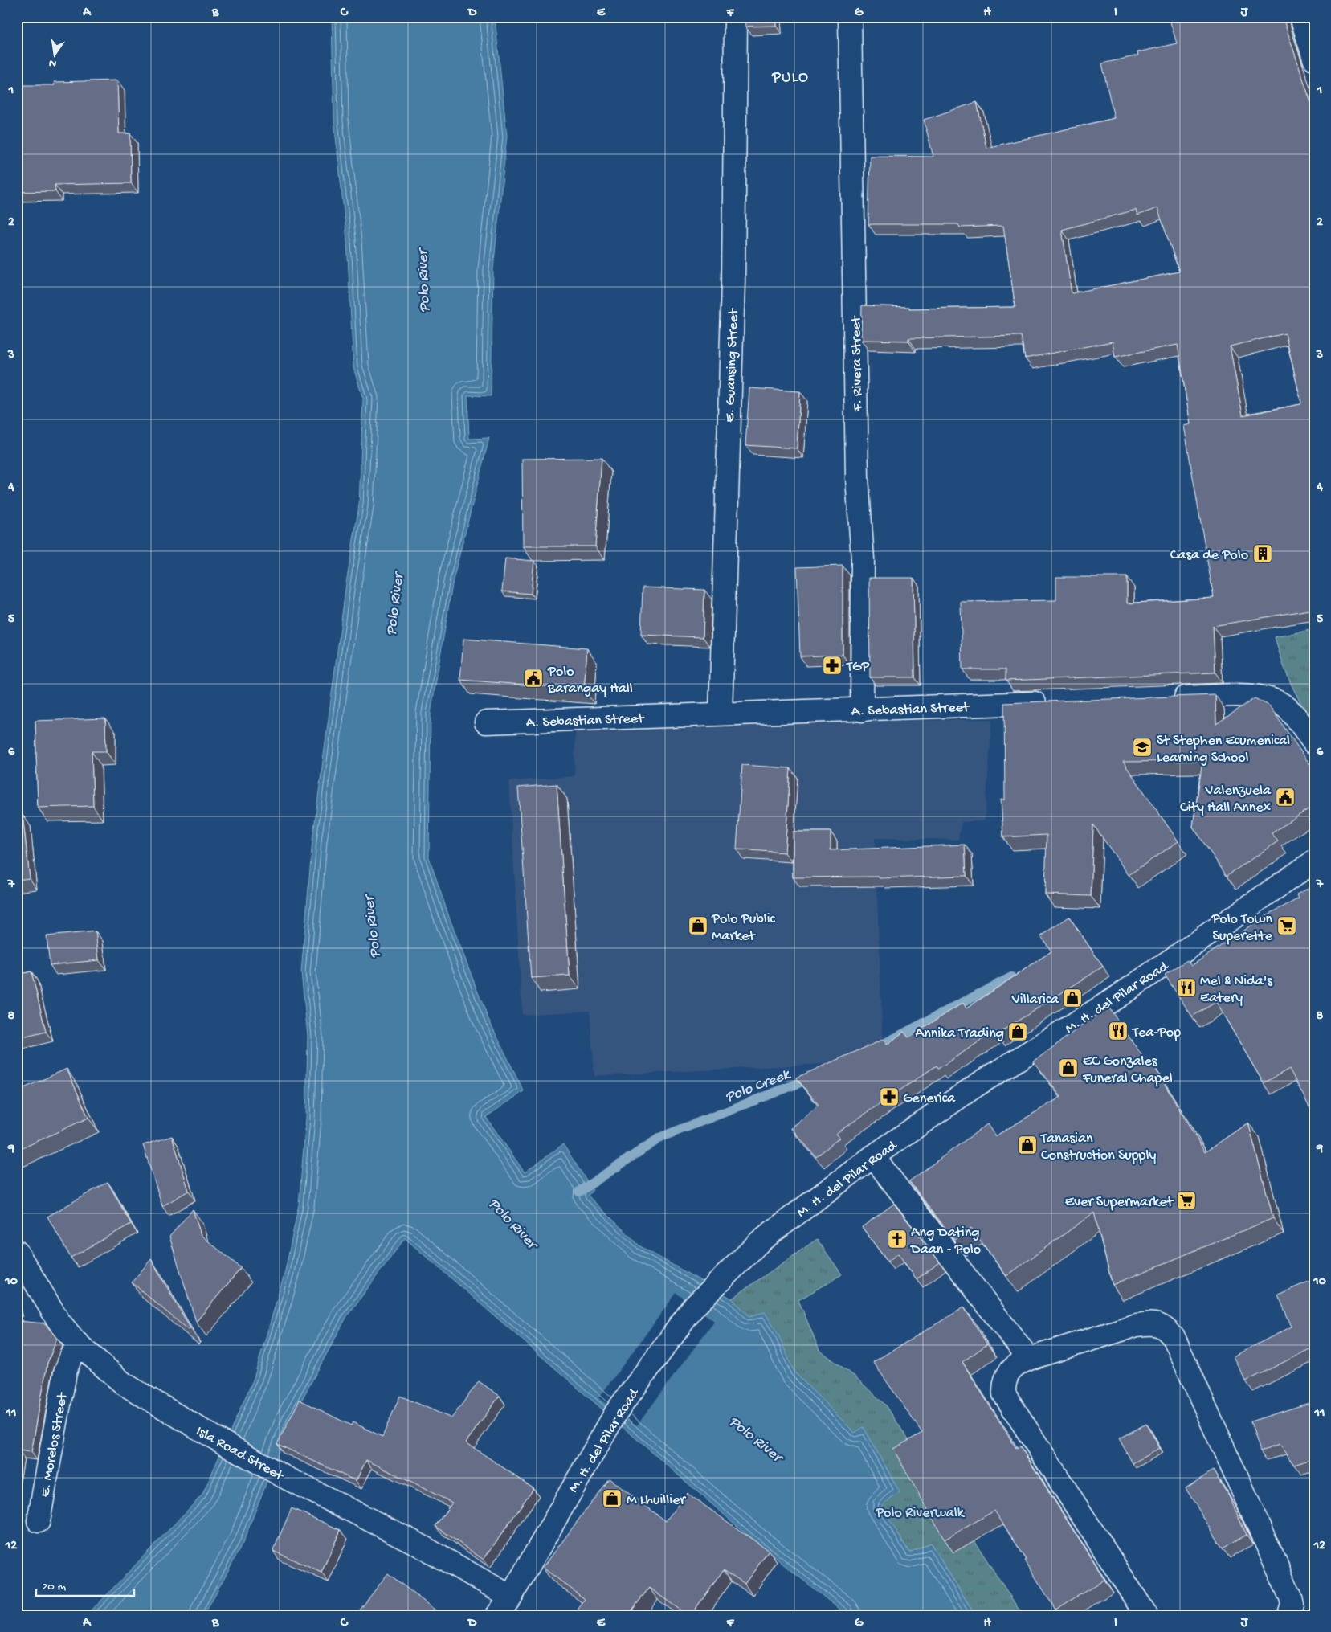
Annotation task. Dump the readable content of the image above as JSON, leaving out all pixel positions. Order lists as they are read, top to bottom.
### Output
{
  "streets": {
    "street": [
      "F. Rivera Street",
      "E. Guansing Street",
      "A. Sebastian Street",
      "M. H. del Pilar Road",
      "E. Morelos Street",
      "Isla Road Street"
    ]
  },
  "crossings": [
    ["F. Rivera Street", "A. Sebastian Street"],
    ["E. Guansing Street", "A. Sebastian Street"],
    ["M. H. del Pilar Road", "Isla Road Street"],
    ["E. Morelos Street", "Isla Road Street"]
  ],
  "districts": ["PULO"],
  "water": ["Polo River", "Polo Creek"],
  "parks": ["Polo Riverwalk"],
  "places": {
    "building": ["Casa de Polo"],
    "pharmacy": ["TGP", "Generica"],
    "public building": ["Polo Barangay Hall", "Valenzuela City Hall Annex"],
    "school or university": ["St Stephen Ecumenical Learning School"],
    "shop": [
      "Polo Public Market",
      "Villarica",
      "Annika Trading",
      "EC Gonzales Funeral Chapel",
      "Tanasian Construction Supply",
      "M Lhuillier"
    ],
    "supermarket": ["Polo Town Superette", "Ever Supermarket"],
    "restaurant": ["Mel & Nida's Eatery", "Tea-Pop"],
    "church": ["Ang Dating Daan - Polo"]
  },
  "scale_bar": "20 m",
  "north": "bottom",
  "grid": {
    "columns": [
      "A",
      "B",
      "C",
      "D",
      "E",
      "F",
      "G",
      "H",
      "I",
      "J"
    ],
    "rows": [
      "1",
      "2",
      "3",
      "4",
      "5",
      "6",
      "7",
      "8",
      "9",
      "10",
      "11",
      "12"
    ]
  }
}
